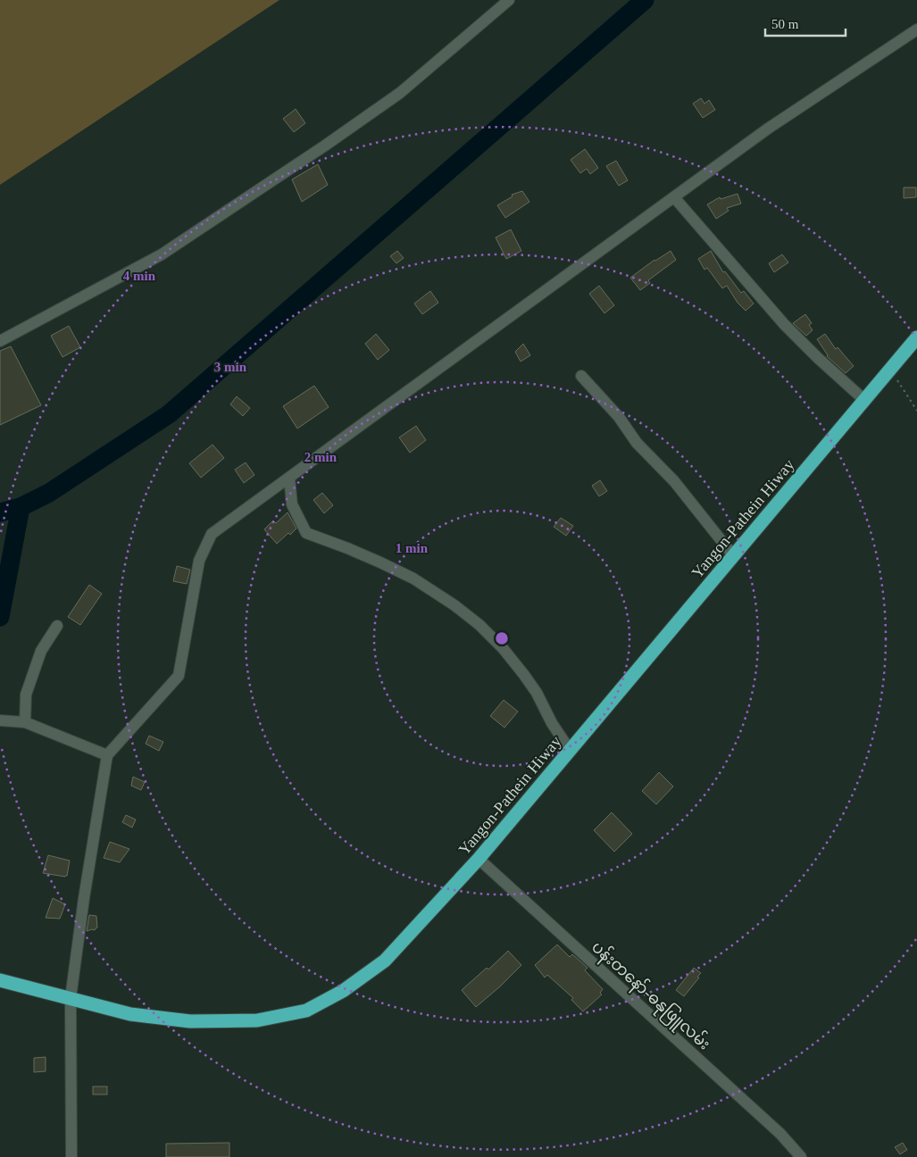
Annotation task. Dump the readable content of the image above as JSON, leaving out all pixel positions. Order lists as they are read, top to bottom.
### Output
{
  "streets": {
    "highway": ["Yangon-Pathein Hiway"],
    "street": ["ပန်းတနော်-ဓနုဖြူလမ်း"]
  },
  "crossings": [
    ["Yangon-Pathein Hiway", "ပန်းတနော်-ဓနုဖြူလမ်း"]
  ],
  "scale_bar": "50 m",
  "rings": [
    "4 min",
    "3 min",
    "2 min",
    "1 min"
  ]
}
